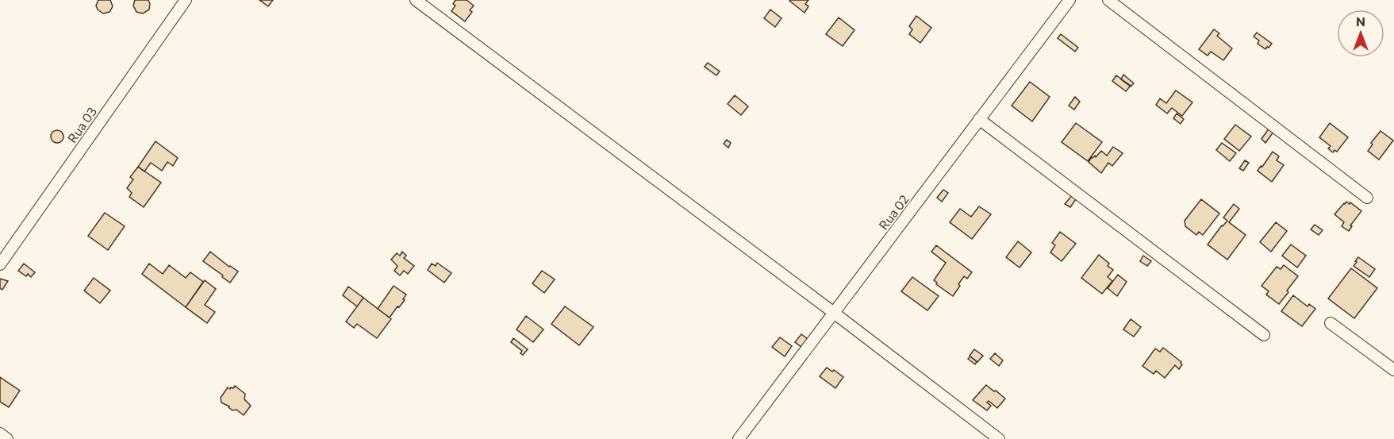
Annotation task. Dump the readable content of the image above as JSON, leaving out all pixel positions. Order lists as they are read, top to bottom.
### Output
{
  "streets": {
    "street": ["Rua 03", "Rua 02"]
  },
  "north": "top"
}
